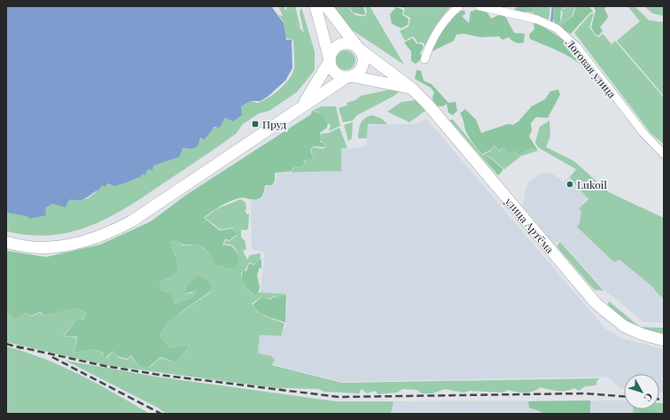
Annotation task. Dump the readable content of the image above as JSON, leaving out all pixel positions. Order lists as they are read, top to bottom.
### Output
{
  "streets": {
    "main road": ["улица Артёма"],
    "street": ["Логовая улица"]
  },
  "places": {
    "transit": ["Пруд"],
    "other": ["Lukoil"]
  },
  "north": "bottom right"
}
